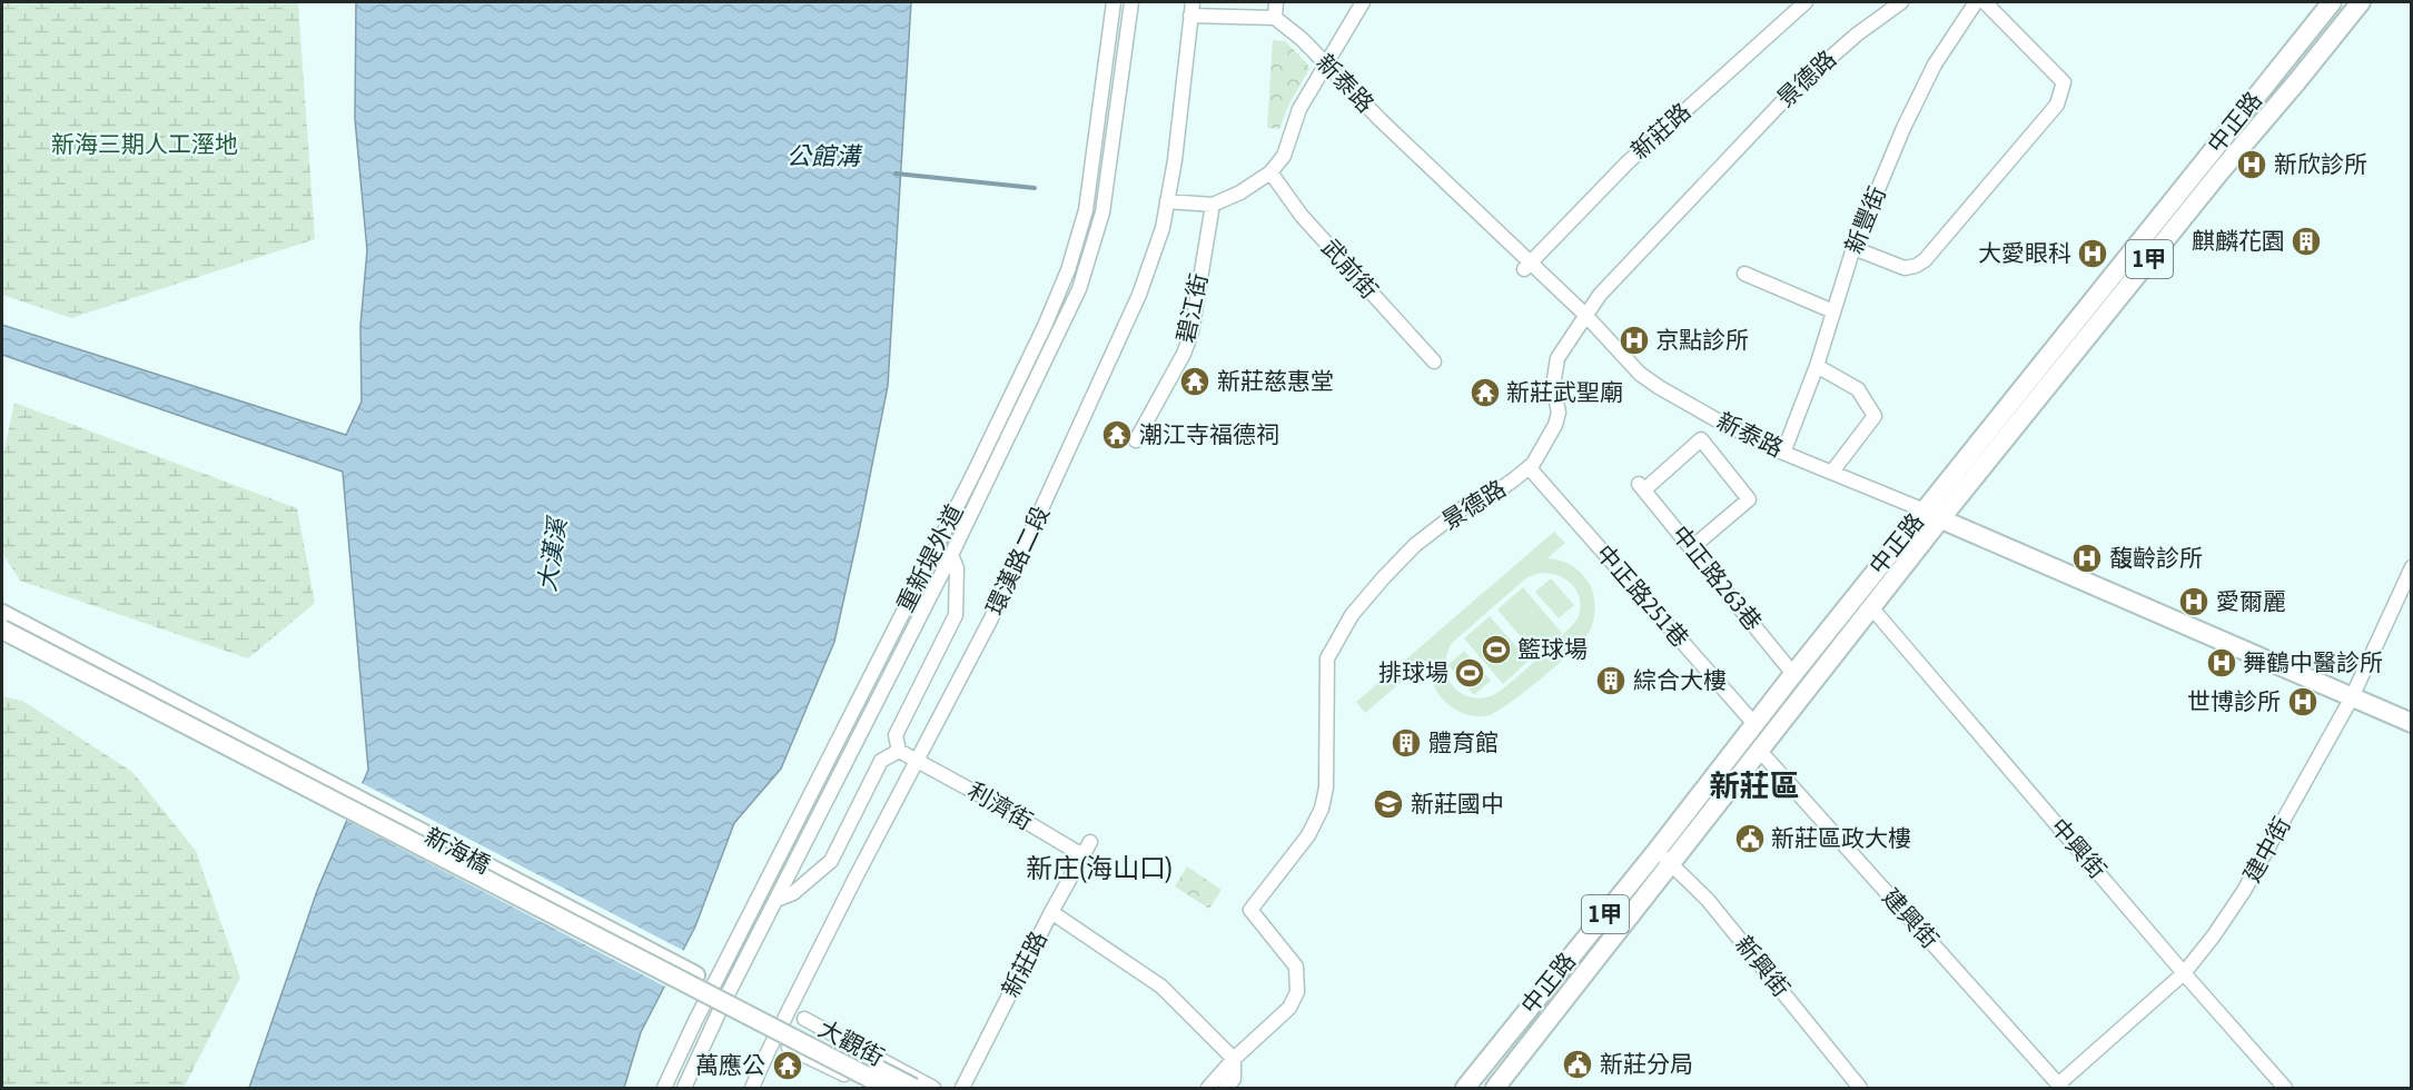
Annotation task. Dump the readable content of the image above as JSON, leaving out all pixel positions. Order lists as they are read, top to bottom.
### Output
{
  "streets": {
    "main road": [
      "新泰路",
      "中正路",
      "1甲",
      "新海橋"
    ],
    "street": [
      "景德路",
      "新莊路",
      "新豐街",
      "武前街",
      "碧江街",
      "重新堤外道",
      "環漢路二段",
      "中正路263巷",
      "中正路251巷",
      "利濟街",
      "中興街",
      "建中街",
      "建興街",
      "新興街",
      "大觀街"
    ]
  },
  "crossings": [
    ["景德路", "新泰路"],
    ["景德路", "中正路251巷"],
    ["新泰路", "中正路"],
    ["新泰路", "新莊路"],
    ["新泰路", "新豐街"],
    ["新泰路", "建中街"],
    ["中正路", "中正路263巷"],
    ["中正路", "中正路251巷"],
    ["中正路", "中興街"],
    ["中正路", "建興街"],
    ["中正路", "新興街"],
    ["新莊路", "利濟街"],
    ["環漢路二段", "利濟街"],
    ["中興街", "建中街"],
    ["建中街", "建興街"]
  ],
  "districts": ["新莊區", "新庄(海山口)"],
  "water": ["公館溝", "大漢溪"],
  "parks": ["新海三期人工溼地"],
  "places": {
    "hospital": [
      "新欣診所",
      "大愛眼科",
      "京點診所",
      "馥齡診所",
      "愛爾麗",
      "舞鶴中醫診所",
      "世博診所"
    ],
    "building": ["麒麟花園", "綜合大樓", "體育館"],
    "temple": [
      "新莊慈惠堂",
      "新莊武聖廟",
      "潮江寺福德祠",
      "萬應公"
    ],
    "sports": ["籃球場", "排球場"],
    "school or university": ["新莊國中"],
    "public building": ["新莊區政大樓", "新莊分局"]
  }
}
